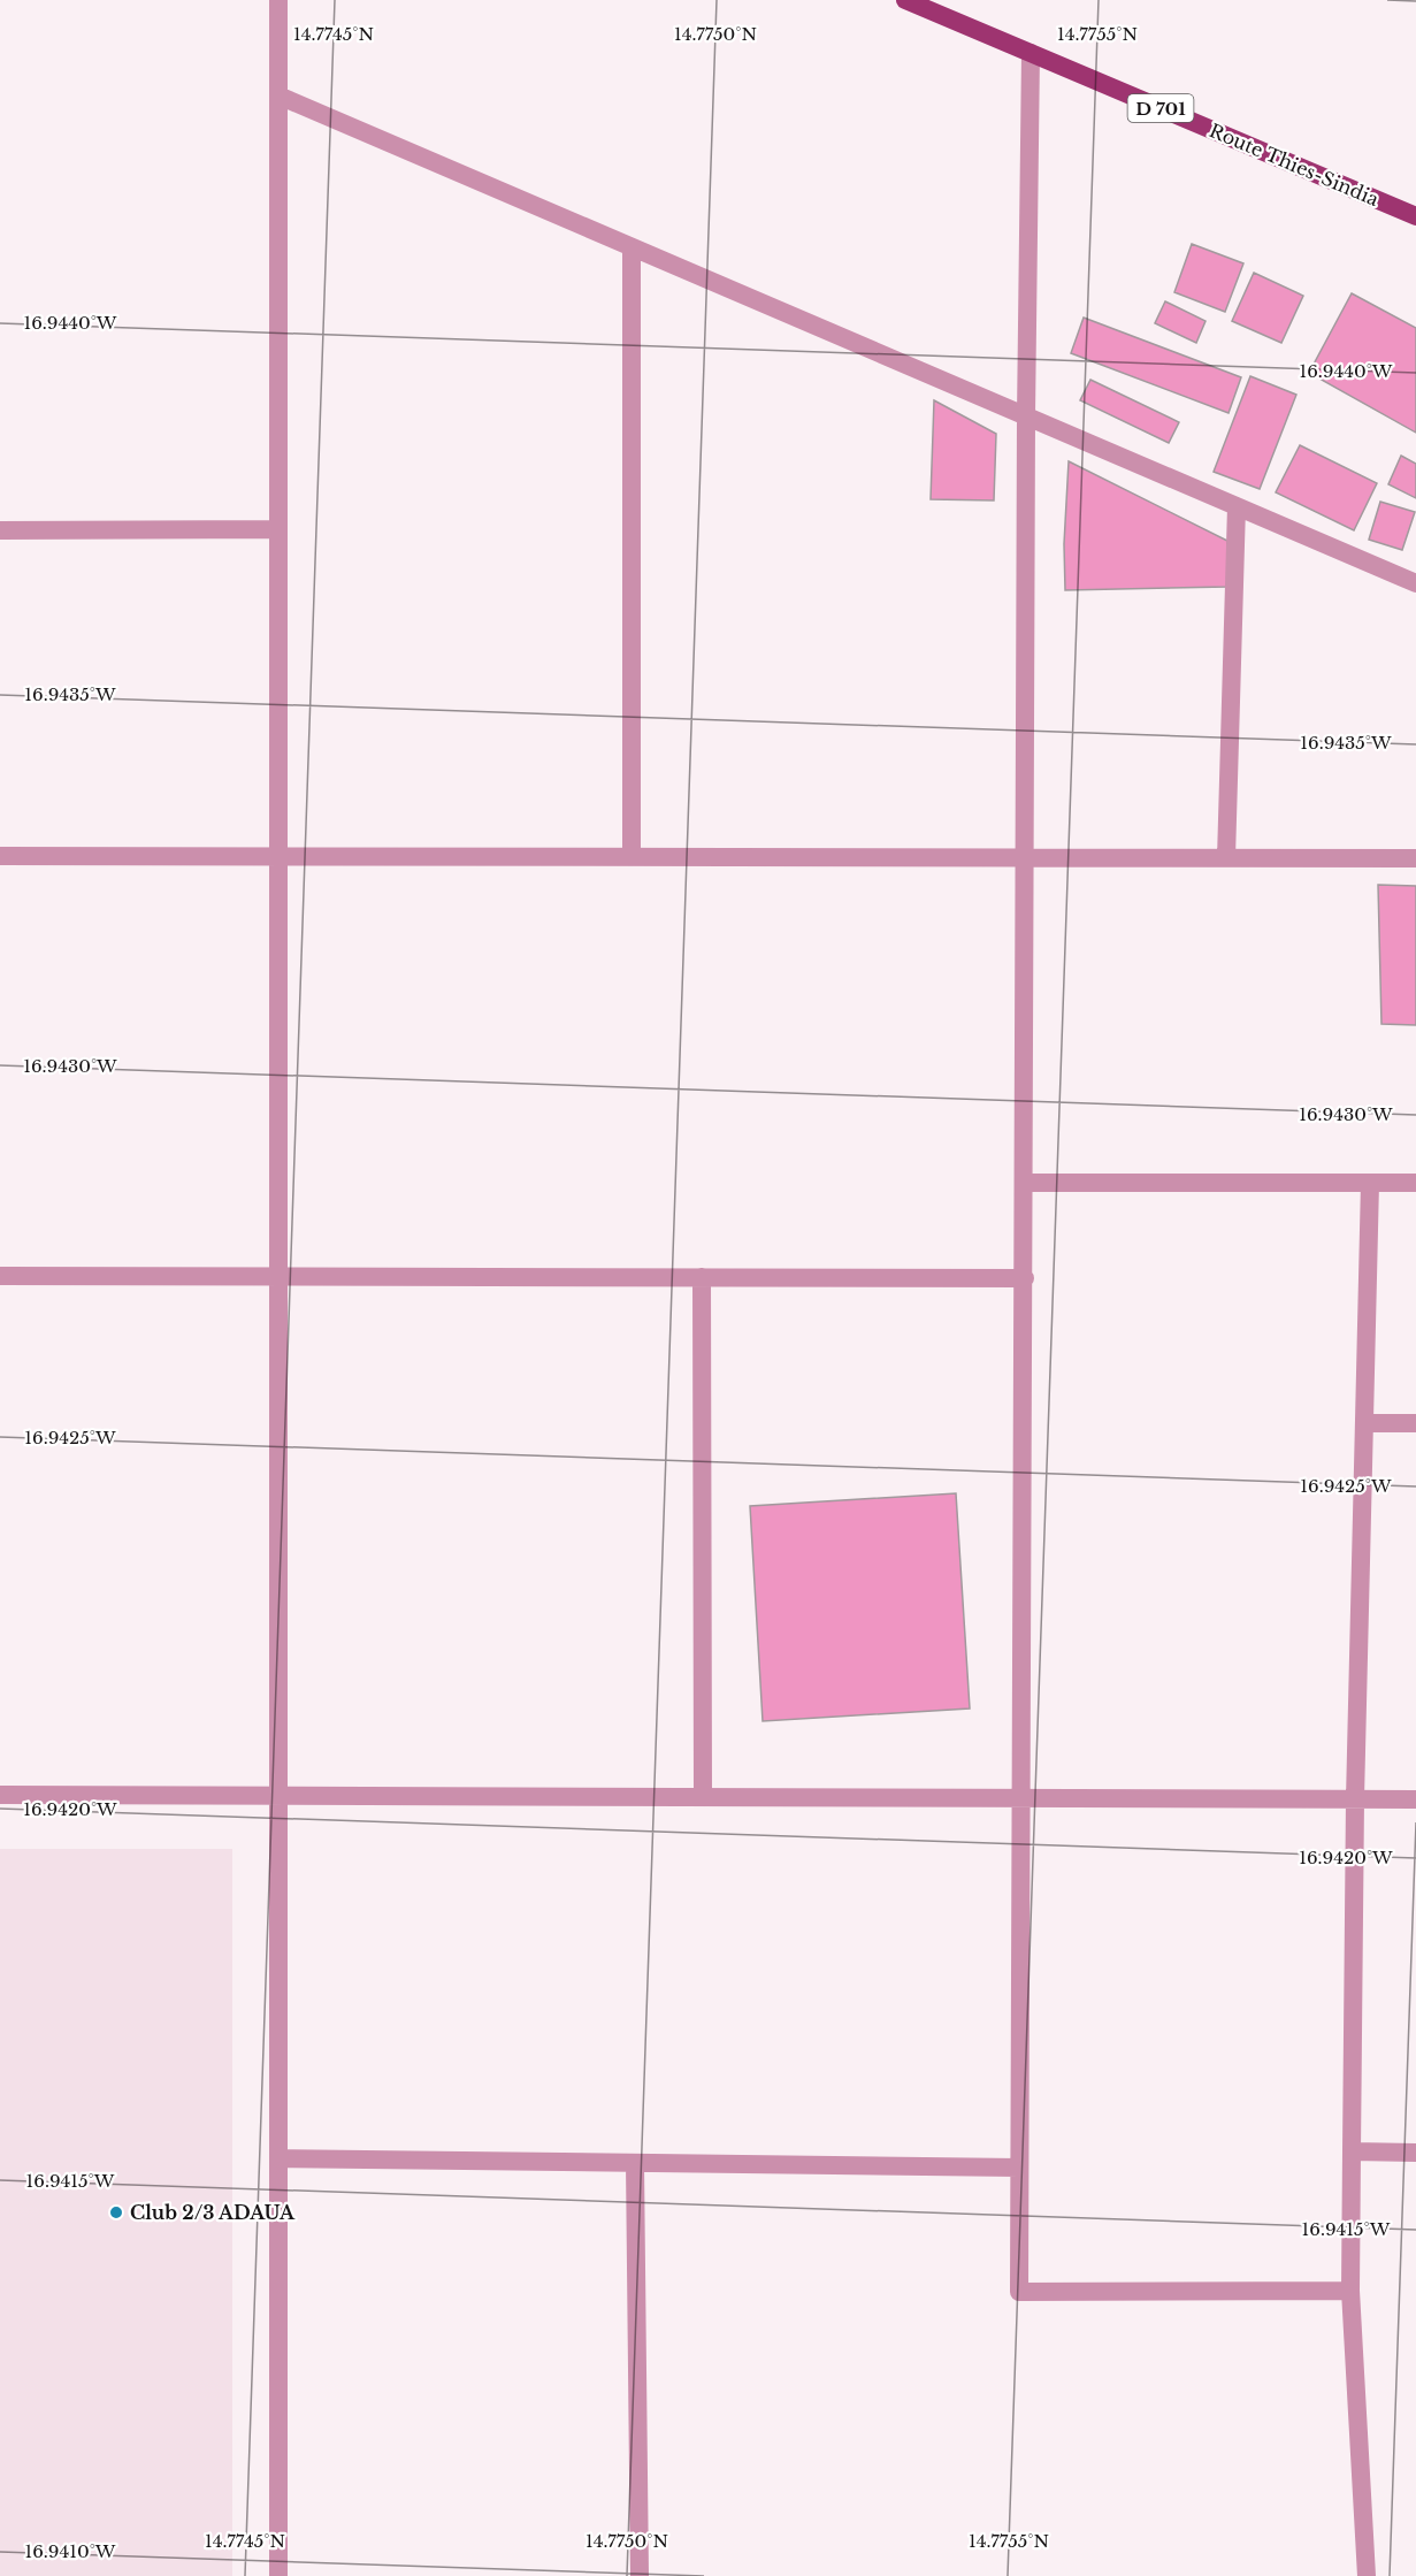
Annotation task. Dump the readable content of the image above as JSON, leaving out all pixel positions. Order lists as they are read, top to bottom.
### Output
{
  "streets": {
    "main road": ["D 701", "Route Thies-Sindia"]
  },
  "places": ["Club 2/3 ADAUA"],
  "coordinates": [
    "14.7745°N",
    "14.7750°N",
    "14.7755°N",
    "16.9440°W",
    "16.9435°W",
    "16.9430°W",
    "16.9425°W",
    "16.9420°W",
    "16.9415°W",
    "16.9410°W"
  ]
}
